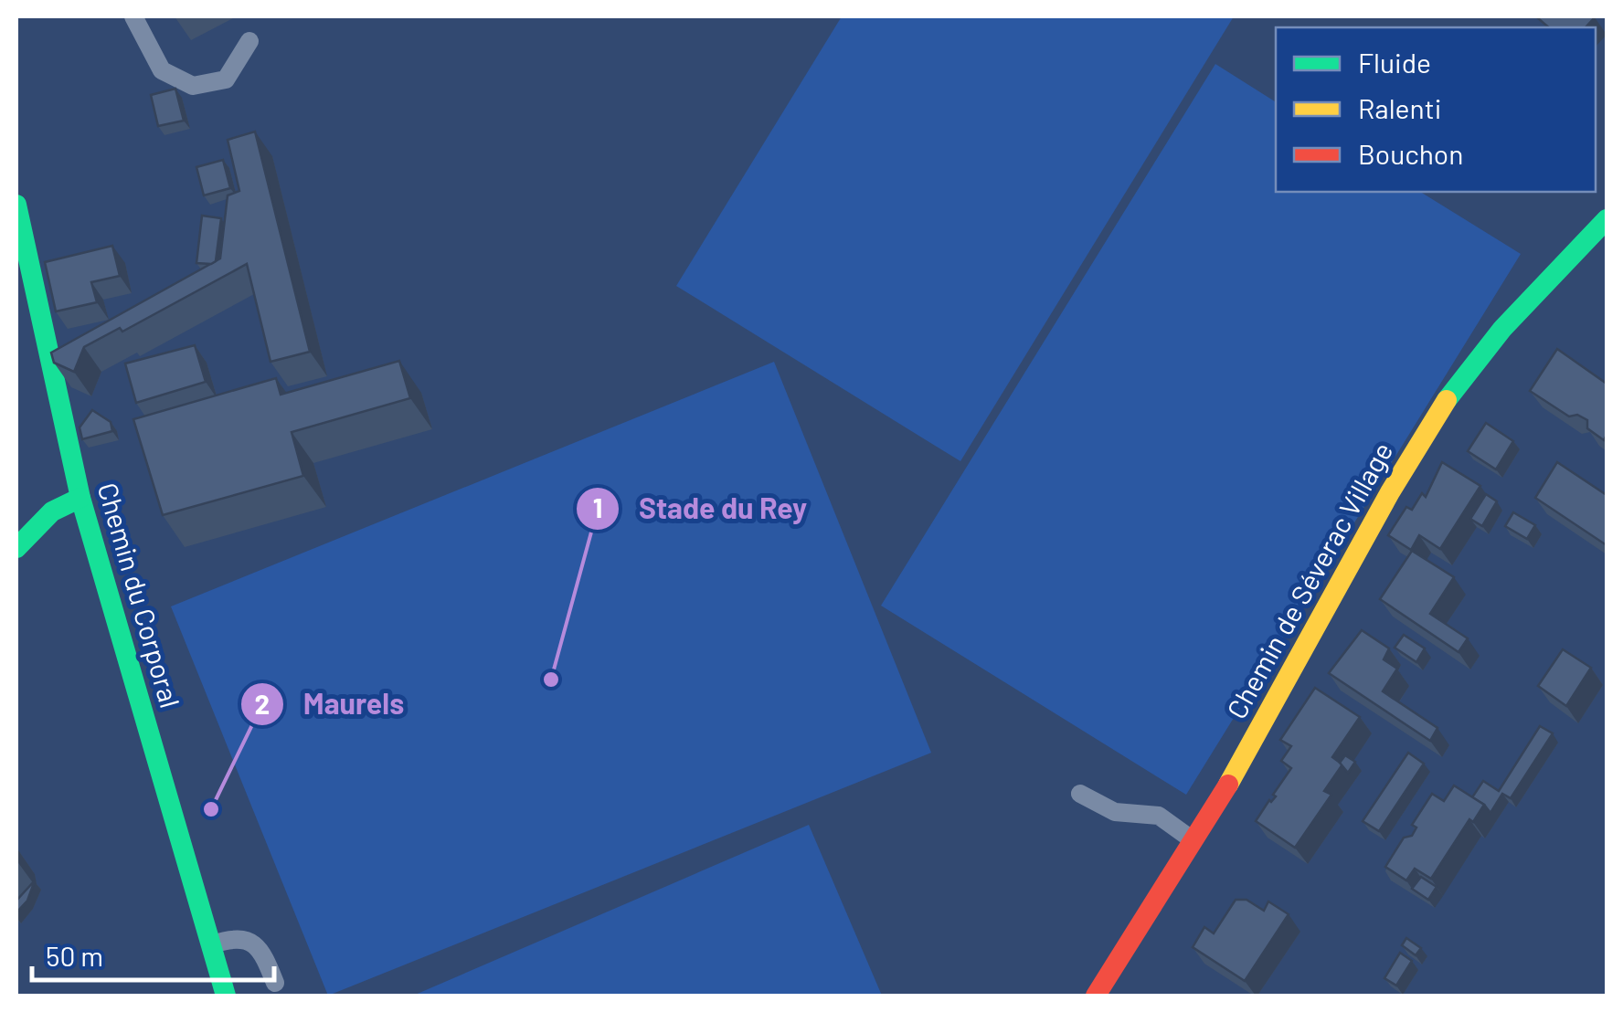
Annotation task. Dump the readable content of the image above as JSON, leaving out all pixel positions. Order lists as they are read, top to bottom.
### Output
{
  "streets": {
    "street": ["Chemin de Séverac Village", "Chemin du Corporal"]
  },
  "places": ["Stade du Rey", "Maurels"],
  "legend": ["Fluide", "Ralenti", "Bouchon"],
  "scale_bar": "50 m"
}
